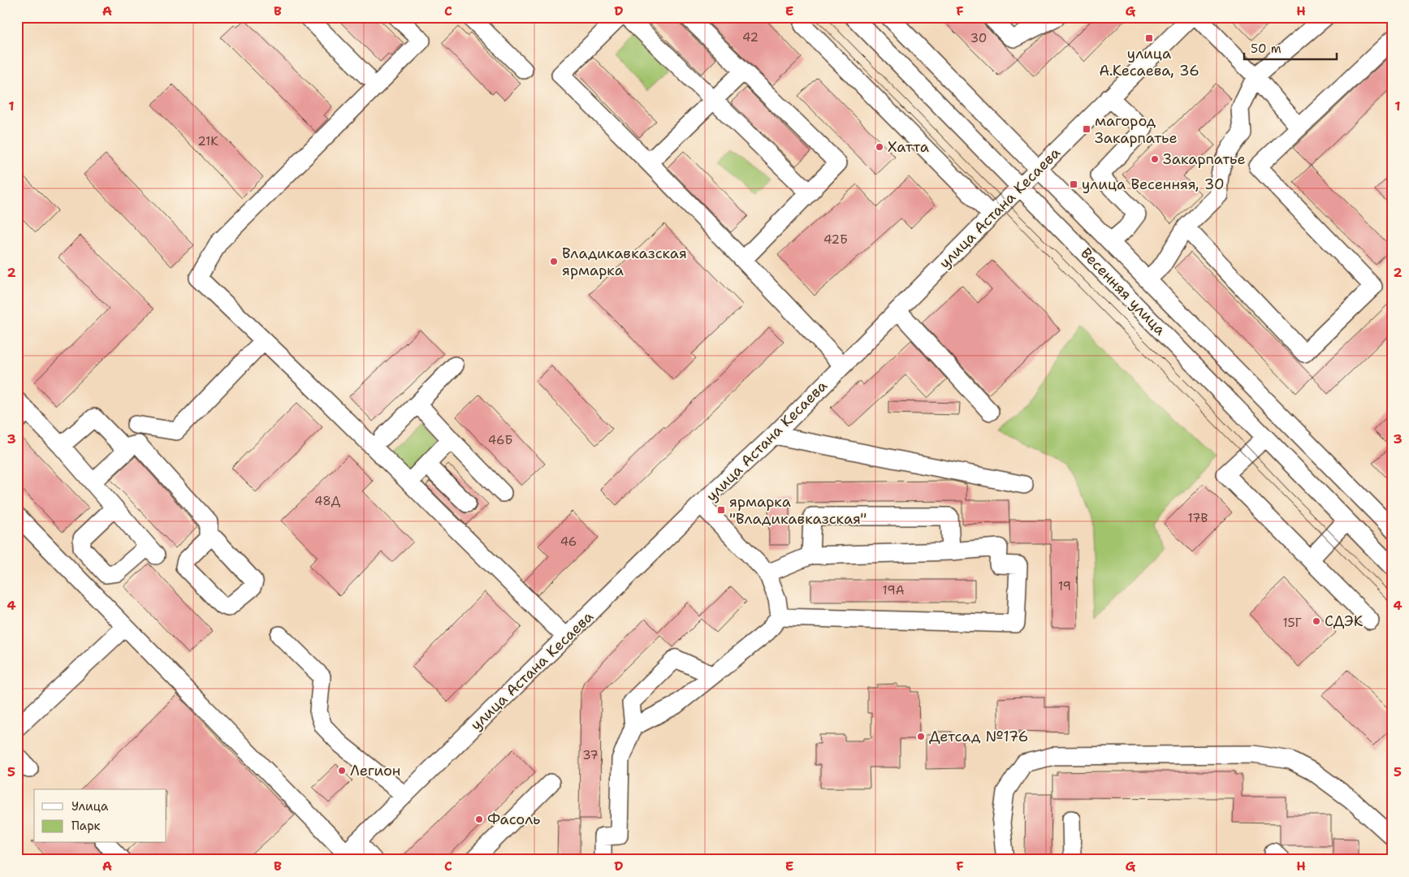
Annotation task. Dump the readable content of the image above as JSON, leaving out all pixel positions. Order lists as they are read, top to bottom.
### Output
{
  "streets": {
    "street": ["улица Астана Кесаева", "Весенняя улица"]
  },
  "crossings": [
    ["улица Астана Кесаева", "Весенняя улица"]
  ],
  "places": {
    "transit": [
      "улица А.Кесаева, 36",
      "магород Закарпатье",
      "улица Весенняя, 30",
      "ярмарка \"Владикавказская\""
    ],
    "other": [
      "Хатта",
      "Закарпатье",
      "Владикавказская ярмарка",
      "СДЭК",
      "Детсад №176",
      "Легион",
      "Фасоль"
    ]
  },
  "house_numbers": [
    "42",
    "30",
    "21К",
    "42Б",
    "46Б",
    "48Д",
    "17В",
    "46",
    "19",
    "19А",
    "15Г",
    "37"
  ],
  "legend": ["Улица", "Парк"],
  "scale_bar": "50 m",
  "grid": {
    "columns": [
      "A",
      "B",
      "C",
      "D",
      "E",
      "F",
      "G",
      "H"
    ],
    "rows": [
      "1",
      "2",
      "3",
      "4",
      "5"
    ]
  }
}
